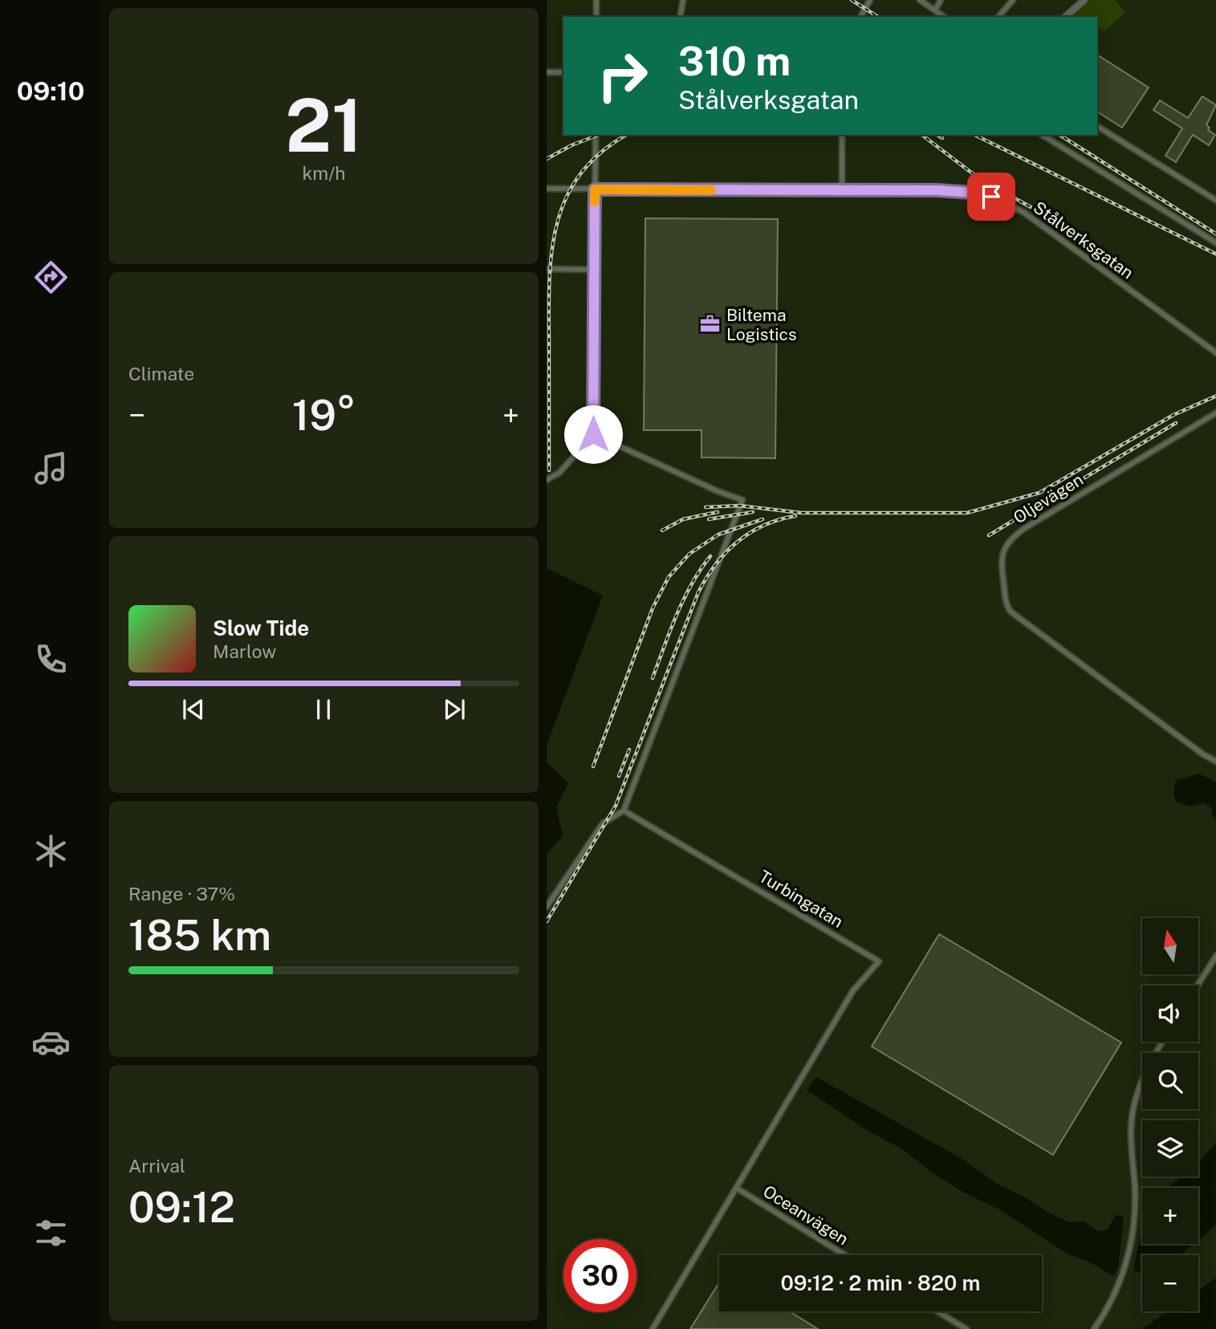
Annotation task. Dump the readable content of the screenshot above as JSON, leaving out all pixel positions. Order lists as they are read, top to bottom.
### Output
{
  "streets": {
    "street": [
      "Stålverksgatan",
      "Oljevägen",
      "Turbingatan",
      "Oceanvägen"
    ]
  },
  "crossings": [
    ["Turbingatan", "Oceanvägen"]
  ],
  "places": {
    "office": ["Biltema Logistics"]
  },
  "north": "top",
  "page": {
    "tabs": "09:10",
    "tile": [
      ["21", "km/h"],
      "Climate",
      ["Range · 37%", "185 km"],
      ["Arrival", "09:12"]
    ],
    "turn": ["310 m", "Stålverksgatan"],
    "heat": ["−", "19°", "+"],
    "song": ["Slow Tide", "Marlow"],
    "map_buttons": ["+", "−"],
    "limit": "30",
    "trip": "09:12 · 2 min · 820 m"
  }
}
